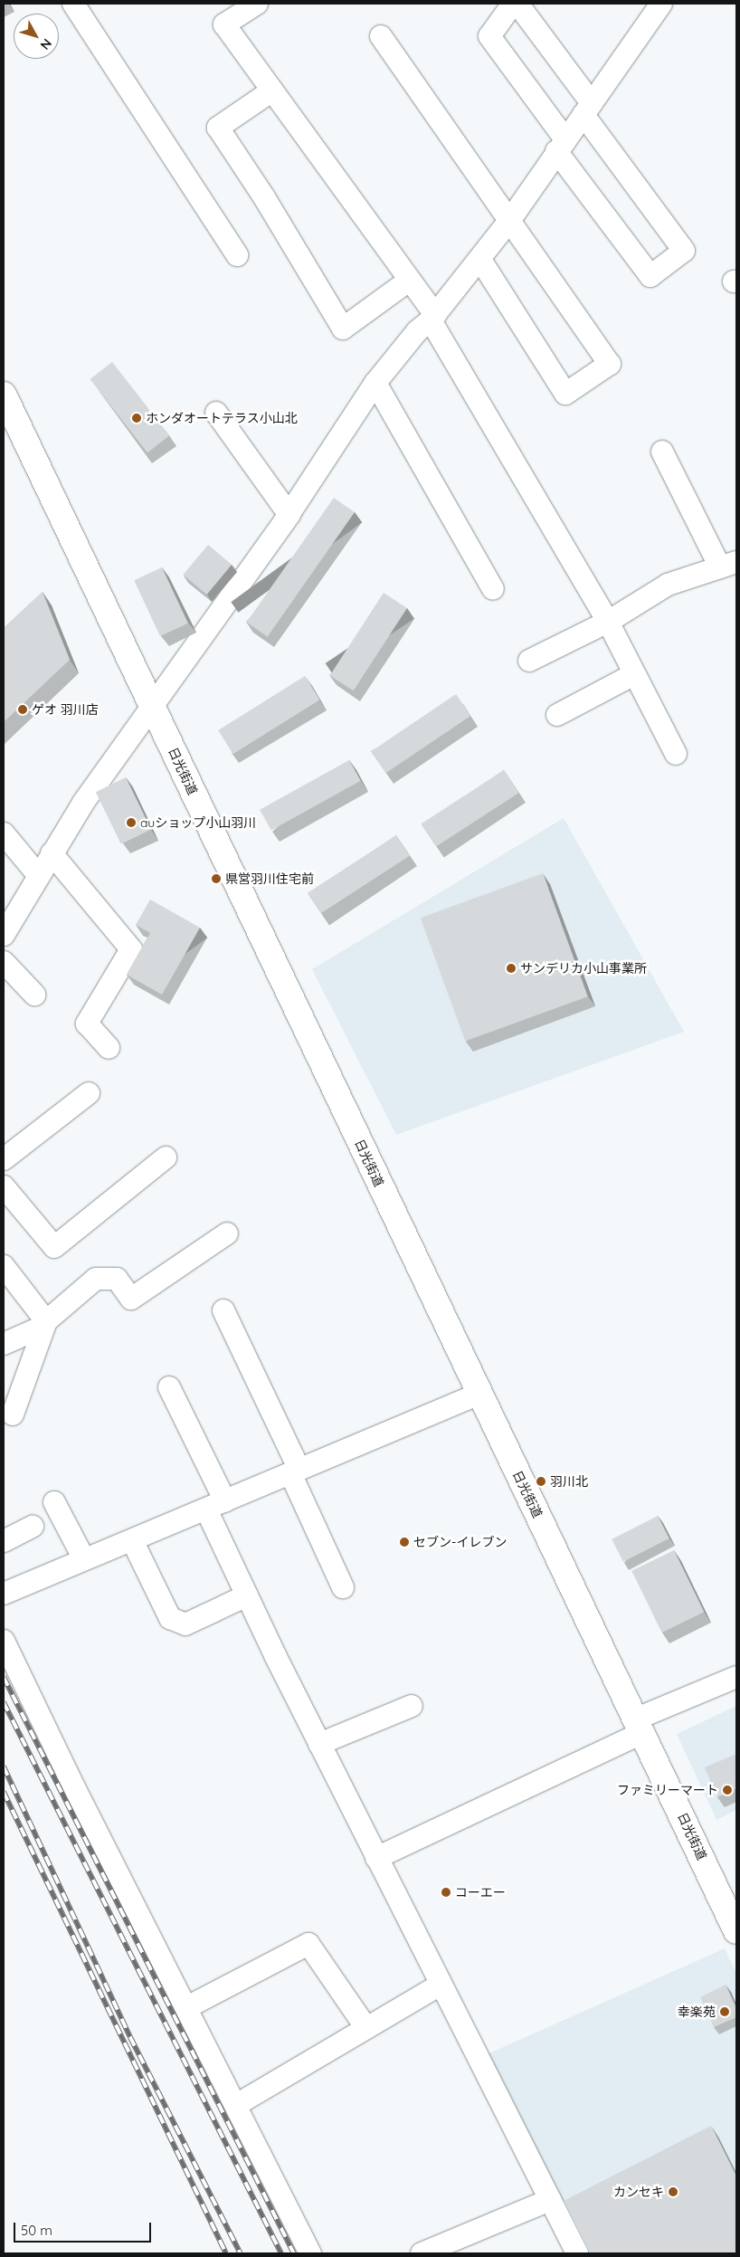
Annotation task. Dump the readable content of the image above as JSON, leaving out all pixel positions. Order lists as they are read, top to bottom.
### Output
{
  "streets": {
    "highway": ["日光街道"]
  },
  "places": [
    "ホンダオートテラス小山北",
    "ゲオ 羽川店",
    "auショップ小山羽川",
    "県営羽川住宅前",
    "サンデリカ小山事業所",
    "羽川北",
    "セブン-イレブン",
    "ファミリーマート",
    "コーエー",
    "幸楽苑",
    "カンセキ"
  ],
  "scale_bar": "50 m",
  "north": "bottom right"
}
